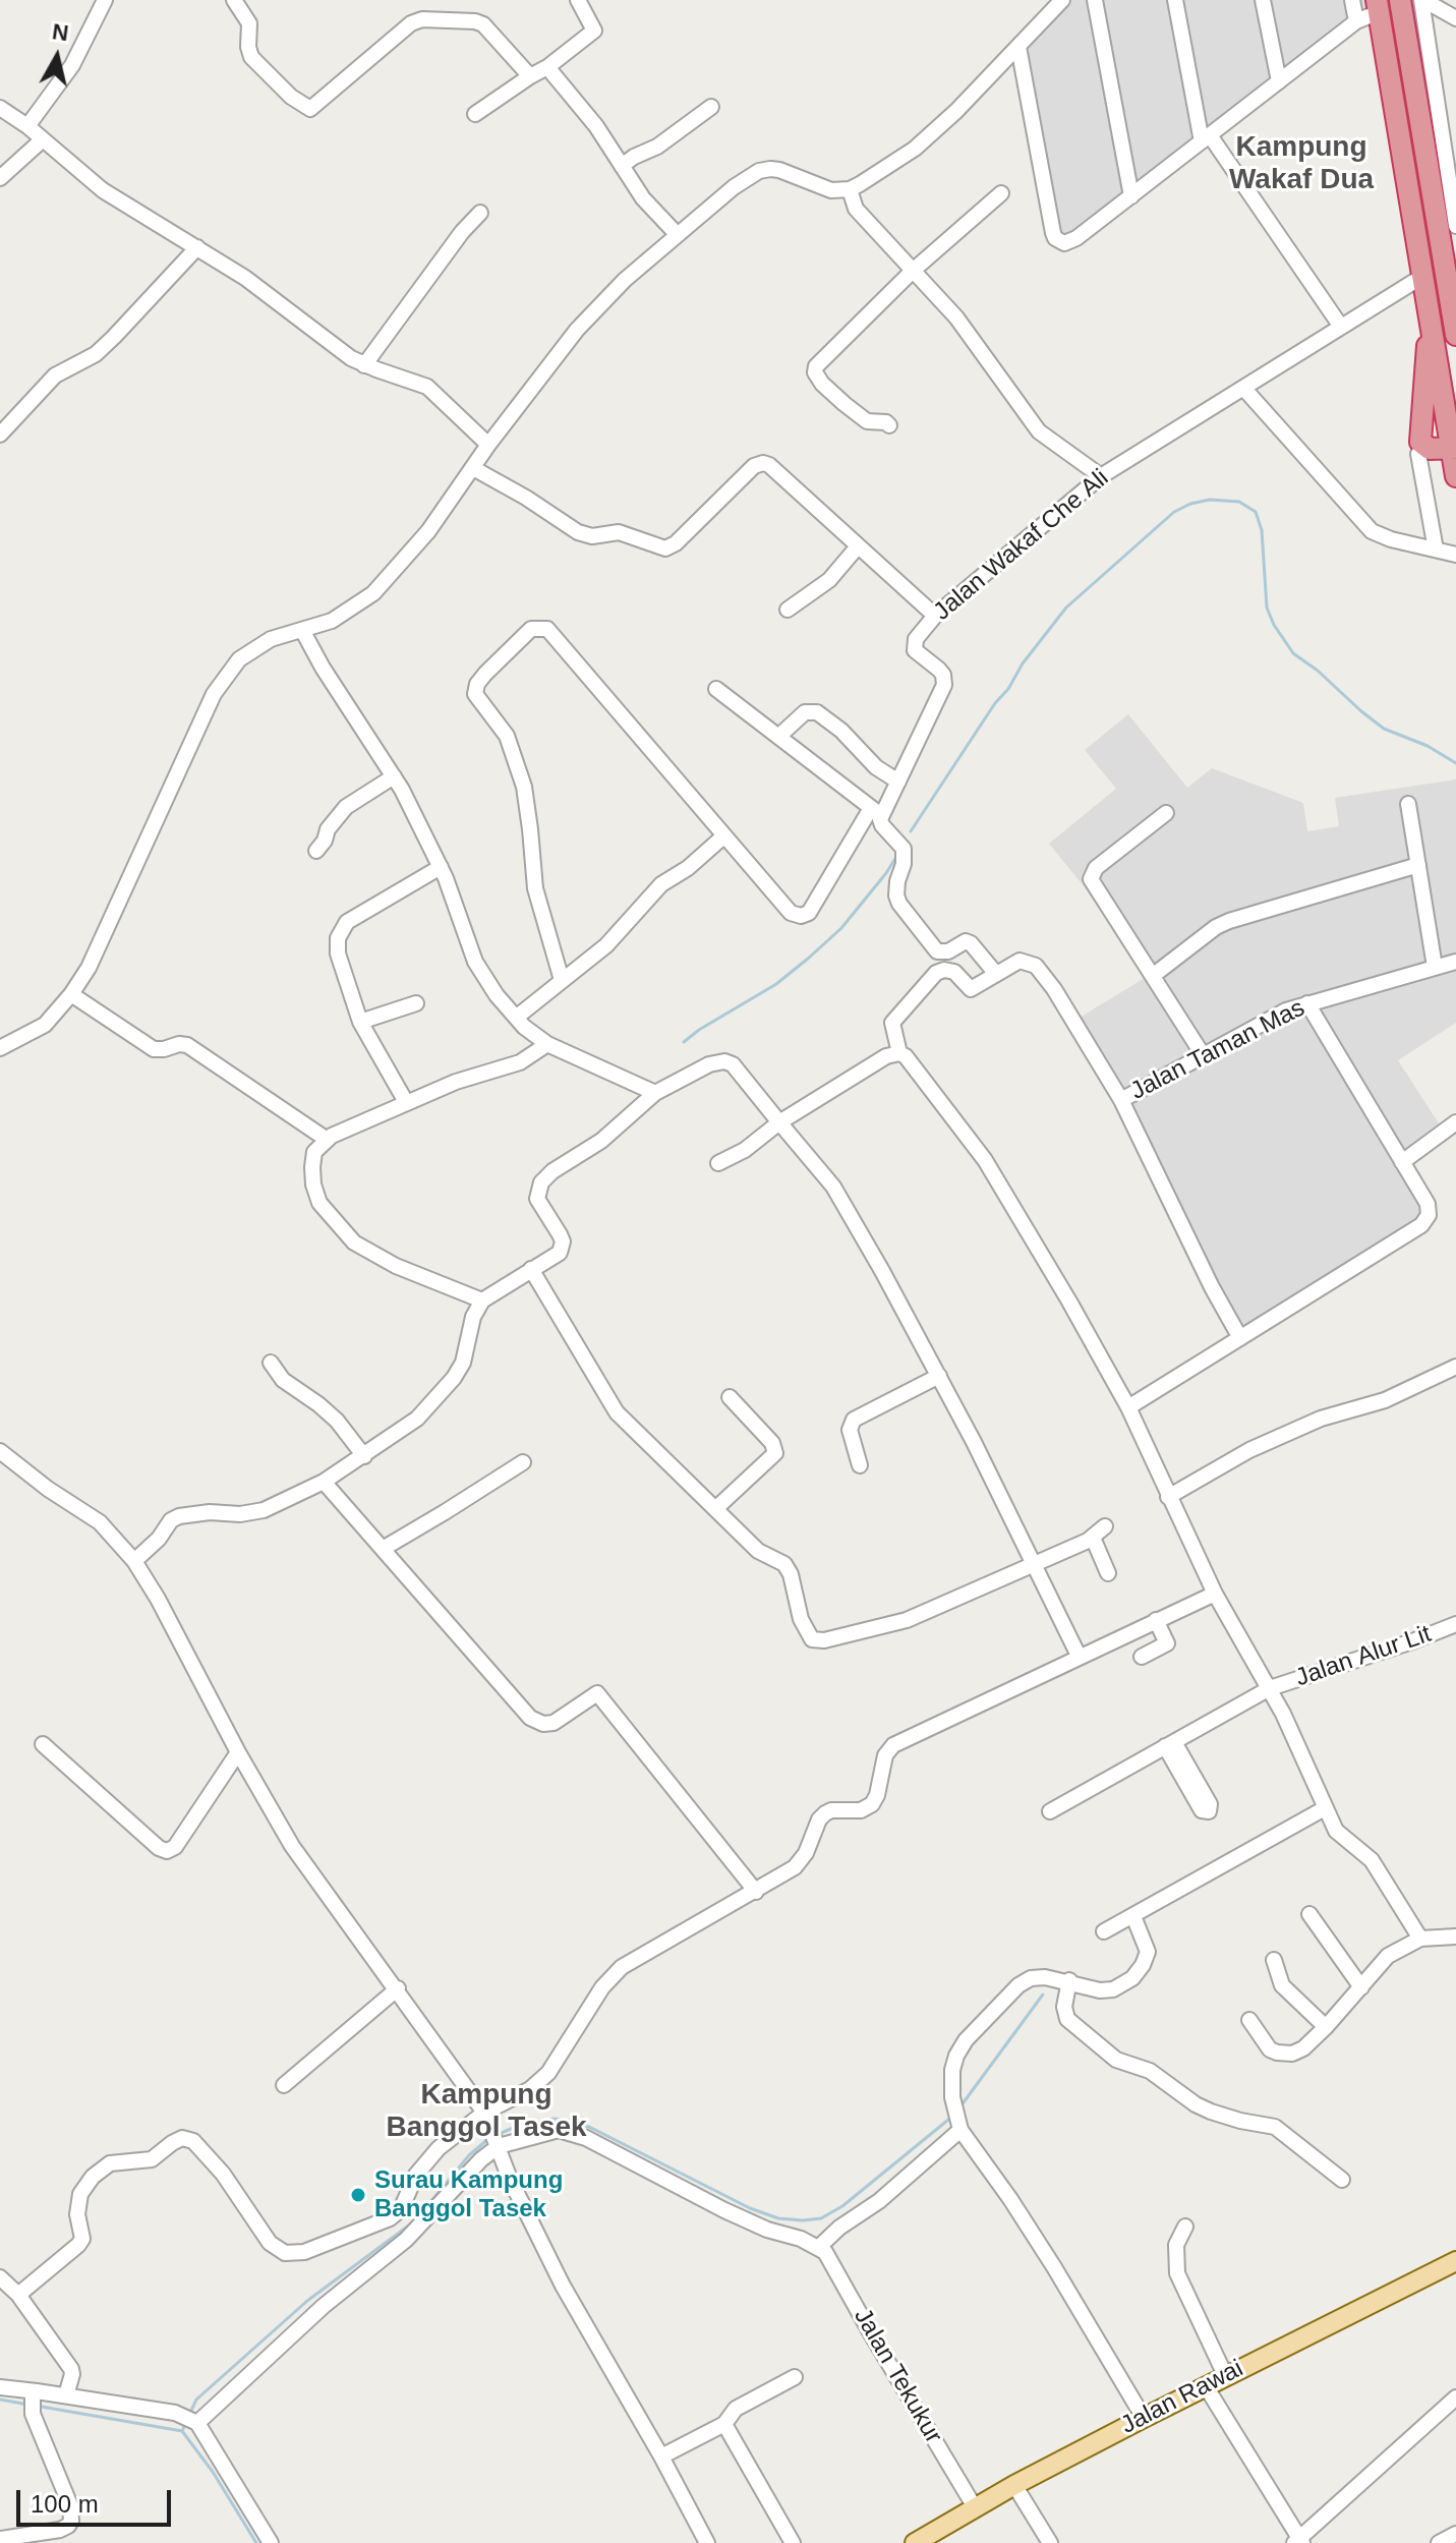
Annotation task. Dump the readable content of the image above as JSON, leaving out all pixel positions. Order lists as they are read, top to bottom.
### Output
{
  "streets": {
    "main road": ["Jalan Rawai"],
    "street": [
      "Jalan Wakaf Che Ali",
      "Jalan Taman Mas",
      "Jalan Alur Lit",
      "Jalan Tekukur"
    ]
  },
  "crossings": [
    ["Jalan Tekukur", "Jalan Rawai"]
  ],
  "districts": ["Kampung Wakaf Dua", "Kampung Banggol Tasek"],
  "places": ["Surau Kampung Banggol Tasek"],
  "scale_bar": "100 m",
  "north": "top"
}
